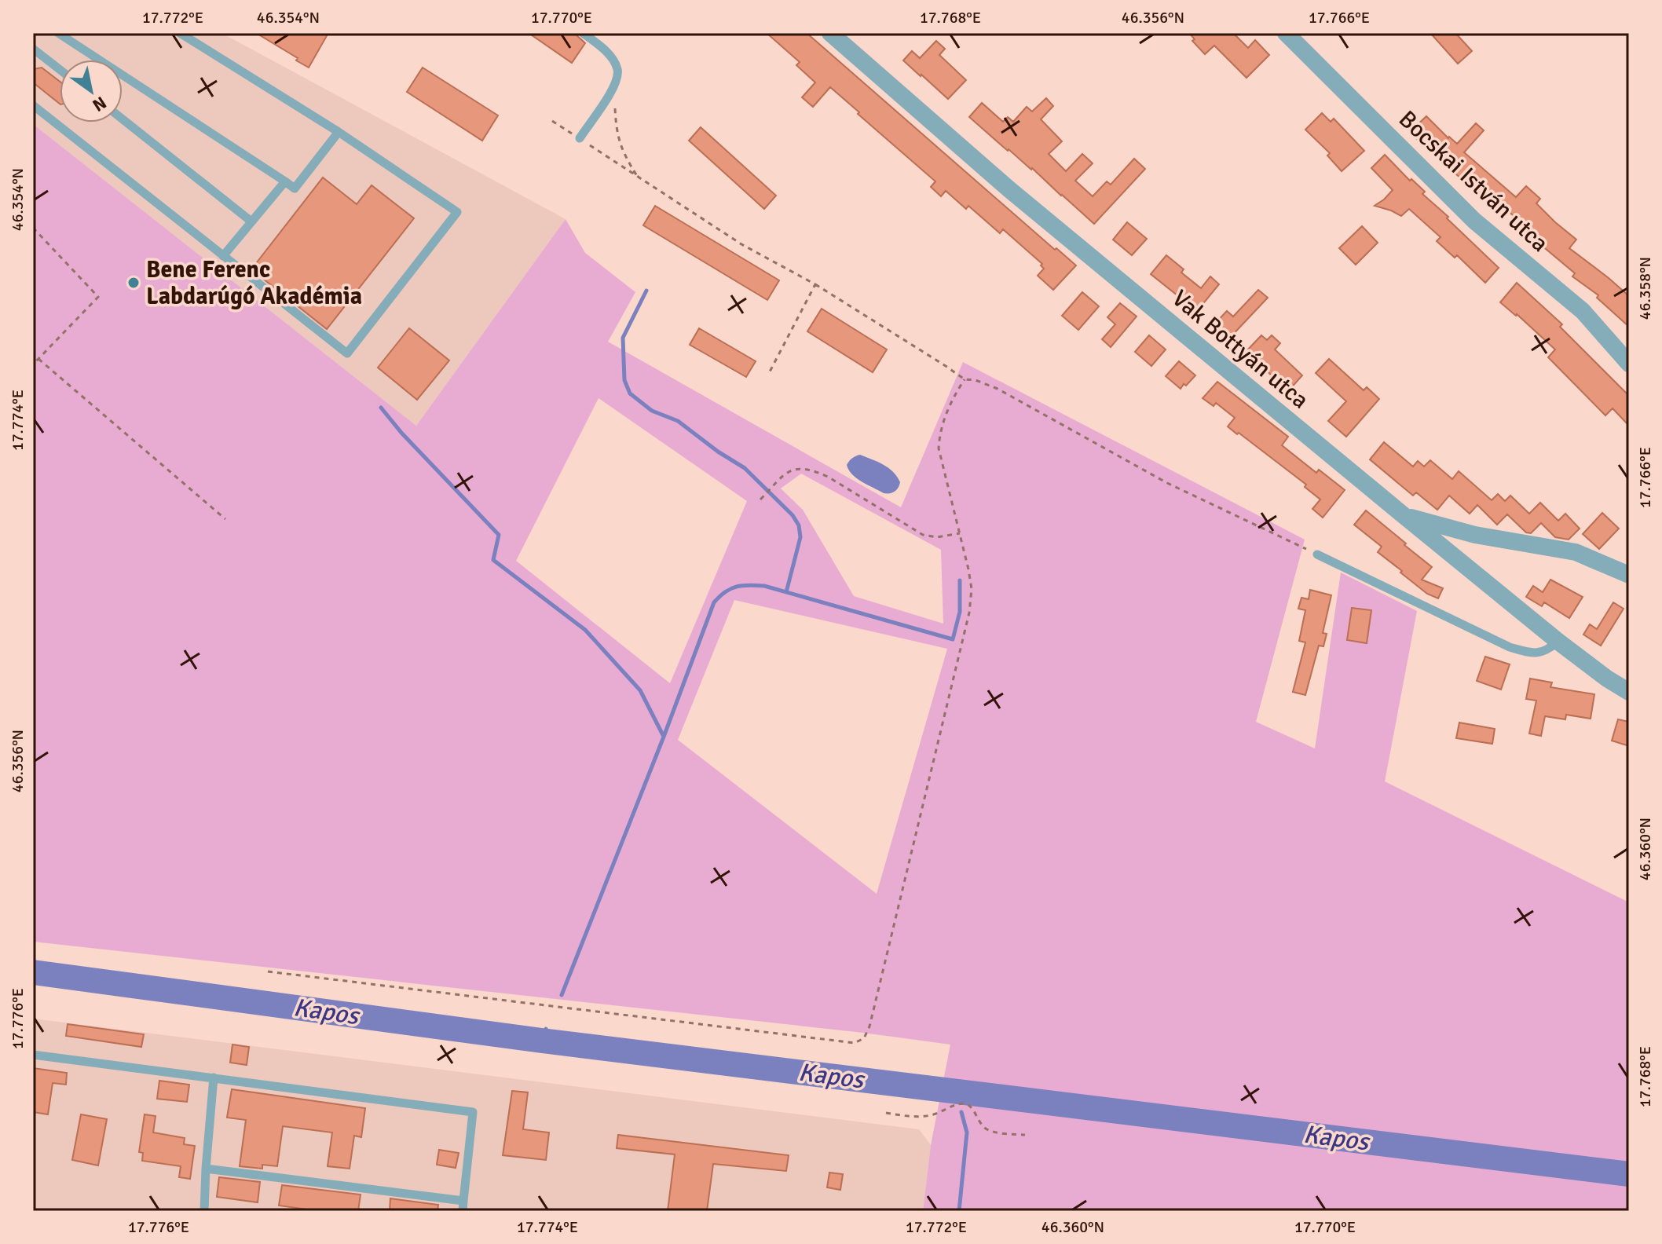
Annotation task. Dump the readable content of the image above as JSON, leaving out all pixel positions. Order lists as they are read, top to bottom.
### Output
{
  "streets": {
    "street": ["Bocskai István utca", "Vak Bottyán utca"]
  },
  "water": ["Kapos"],
  "places": ["Bene Ferenc Labdarúgó Akadémia"],
  "north": "bottom right",
  "coordinates": [
    "17.772°E",
    "46.354°N",
    "17.770°E",
    "17.768°E",
    "46.356°N",
    "17.766°E",
    "46.358°N",
    "17.774°E",
    "46.360°N",
    "17.776°E"
  ]
}
